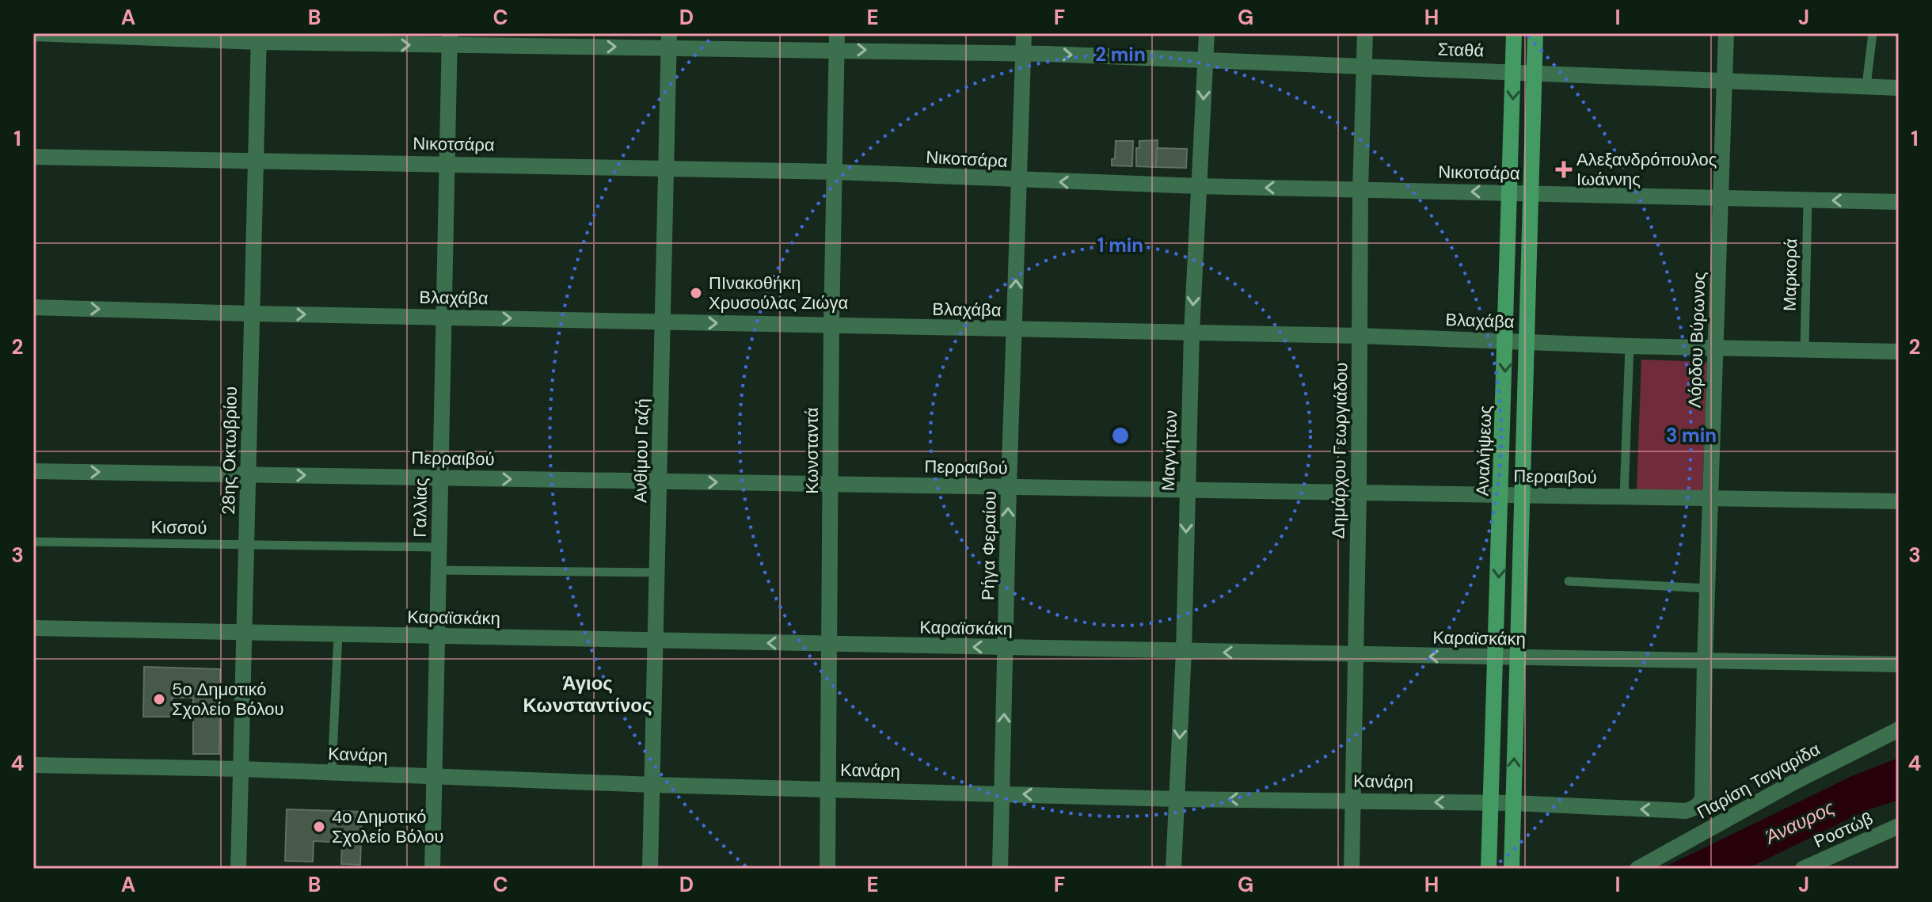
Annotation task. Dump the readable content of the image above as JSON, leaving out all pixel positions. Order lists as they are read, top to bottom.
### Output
{
  "streets": {
    "main road": ["Αναλήψεως"],
    "street": [
      "Σταθά",
      "Νικοτσάρα",
      "Βλαχάβα",
      "Λόρδου Βύρωνος",
      "28ης Οκτωβρίου",
      "Ανθίμου Γαζή",
      "Κωνσταντά",
      "Μαγνήτων",
      "Δημάρχου Γεωργιάδου",
      "Περραιβού",
      "Γαλλίας",
      "Ρήγα Φεραίου",
      "Καραϊσκάκη",
      "Κανάρη",
      "Παρίση Τσιγαρίδα",
      "Ροστώβ"
    ],
    "lane": ["Μαρκορά", "Κισσού"]
  },
  "crossings": [
    ["Σταθά", "Λόρδου Βύρωνος"],
    ["Σταθά", "28ης Οκτωβρίου"],
    ["Σταθά", "Ανθίμου Γαζή"],
    ["Σταθά", "Κωνσταντά"],
    ["Σταθά", "Μαγνήτων"],
    ["Σταθά", "Δημάρχου Γεωργιάδου"],
    ["Σταθά", "Αναλήψεως"],
    ["Σταθά", "Γαλλίας"],
    ["Σταθά", "Ρήγα Φεραίου"],
    ["Νικοτσάρα", "Μαρκορά"],
    ["Νικοτσάρα", "Λόρδου Βύρωνος"],
    ["Νικοτσάρα", "28ης Οκτωβρίου"],
    ["Νικοτσάρα", "Ανθίμου Γαζή"],
    ["Νικοτσάρα", "Κωνσταντά"],
    ["Νικοτσάρα", "Μαγνήτων"],
    ["Νικοτσάρα", "Δημάρχου Γεωργιάδου"],
    ["Νικοτσάρα", "Αναλήψεως"],
    ["Νικοτσάρα", "Γαλλίας"],
    ["Νικοτσάρα", "Ρήγα Φεραίου"],
    ["Μαρκορά", "Βλαχάβα"],
    ["Βλαχάβα", "Λόρδου Βύρωνος"],
    ["Βλαχάβα", "28ης Οκτωβρίου"],
    ["Βλαχάβα", "Ανθίμου Γαζή"],
    ["Βλαχάβα", "Κωνσταντά"],
    ["Βλαχάβα", "Μαγνήτων"],
    ["Βλαχάβα", "Δημάρχου Γεωργιάδου"],
    ["Βλαχάβα", "Αναλήψεως"],
    ["Βλαχάβα", "Γαλλίας"],
    ["Βλαχάβα", "Ρήγα Φεραίου"],
    ["Λόρδου Βύρωνος", "Περραιβού"],
    ["Λόρδου Βύρωνος", "Καραϊσκάκη"],
    ["Λόρδου Βύρωνος", "Κανάρη"],
    ["28ης Οκτωβρίου", "Περραιβού"],
    ["28ης Οκτωβρίου", "Κισσού"],
    ["28ης Οκτωβρίου", "Καραϊσκάκη"],
    ["28ης Οκτωβρίου", "Κανάρη"],
    ["Ανθίμου Γαζή", "Περραιβού"],
    ["Ανθίμου Γαζή", "Καραϊσκάκη"],
    ["Ανθίμου Γαζή", "Κανάρη"],
    ["Κωνσταντά", "Περραιβού"],
    ["Κωνσταντά", "Καραϊσκάκη"],
    ["Κωνσταντά", "Κανάρη"],
    ["Μαγνήτων", "Περραιβού"],
    ["Μαγνήτων", "Καραϊσκάκη"],
    ["Μαγνήτων", "Κανάρη"],
    ["Δημάρχου Γεωργιάδου", "Περραιβού"],
    ["Δημάρχου Γεωργιάδου", "Καραϊσκάκη"],
    ["Δημάρχου Γεωργιάδου", "Κανάρη"],
    ["Αναλήψεως", "Περραιβού"],
    ["Αναλήψεως", "Καραϊσκάκη"],
    ["Αναλήψεως", "Κανάρη"],
    ["Περραιβού", "Γαλλίας"],
    ["Περραιβού", "Ρήγα Φεραίου"],
    ["Γαλλίας", "Κισσού"],
    ["Γαλλίας", "Καραϊσκάκη"],
    ["Γαλλίας", "Κανάρη"],
    ["Ρήγα Φεραίου", "Καραϊσκάκη"],
    ["Ρήγα Φεραίου", "Κανάρη"]
  ],
  "one_way": [
    "Σταθά",
    "Βλαχάβα",
    "Μαγνήτων",
    "Περραιβού",
    "Ρήγα Φεραίου",
    "Καραϊσκάκη",
    "Κανάρη"
  ],
  "districts": ["Άγιος Κωνσταντίνος"],
  "water": ["Άναυρος"],
  "places": {
    "health": ["Αλεξανδρόπουλος Ιωάννης"],
    "other": ["ΠΙνακοθήκη Χρυσούλας Ζιώγα", "5ο Δημοτικό Σχολείο Βόλου", "4ο Δημοτικό Σχολείο Βόλου"]
  },
  "grid": {
    "columns": [
      "A",
      "B",
      "C",
      "D",
      "E",
      "F",
      "G",
      "H",
      "I",
      "J"
    ],
    "rows": [
      "1",
      "2",
      "3",
      "4"
    ]
  },
  "rings": ["2 min", "1 min", "3 min"]
}
